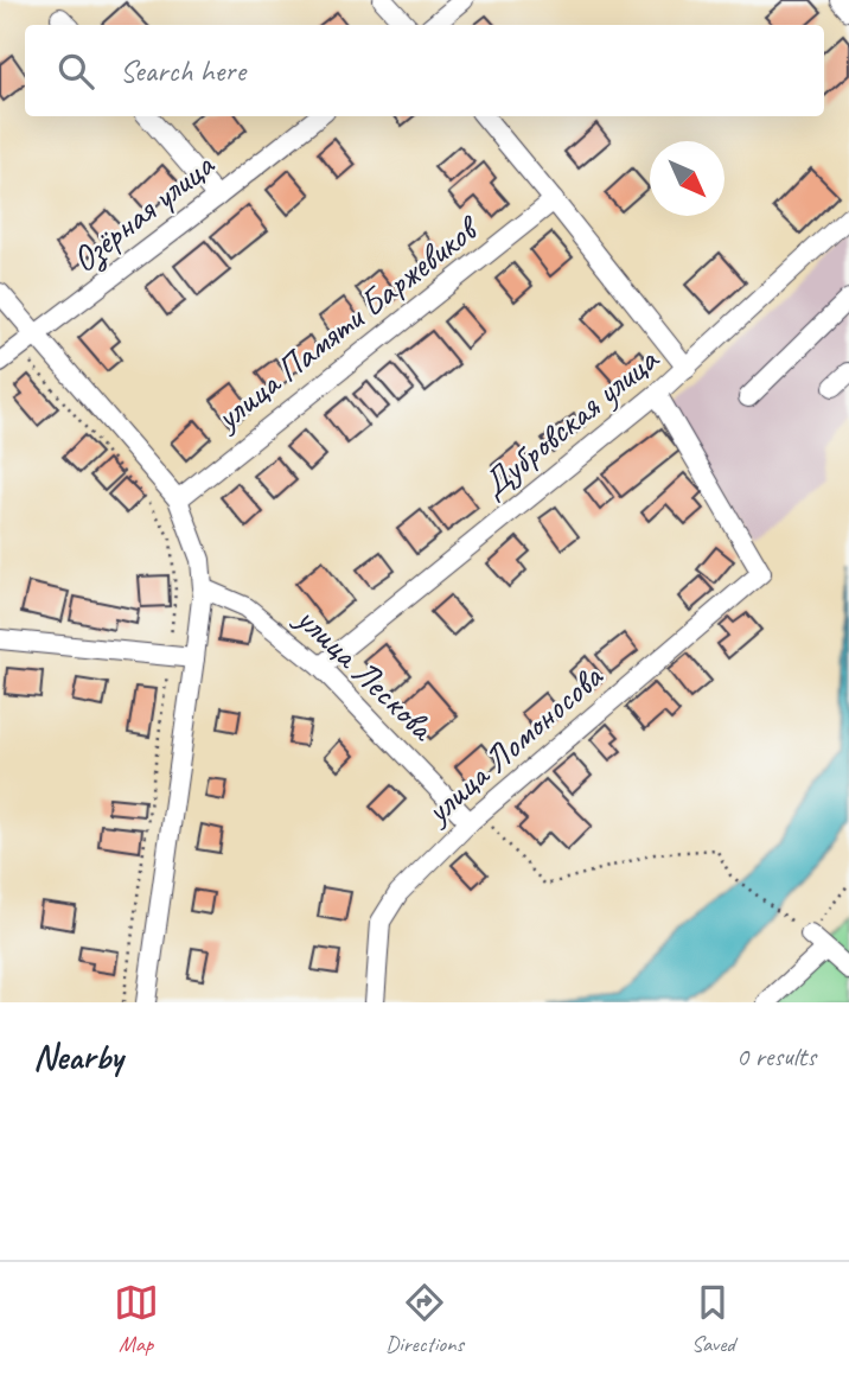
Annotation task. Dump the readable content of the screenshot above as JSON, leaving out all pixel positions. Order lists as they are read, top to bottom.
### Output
{
  "streets": {
    "street": [
      "Озёрная улица",
      "улица Памяти Баржевиков",
      "Дубровская улица",
      "улица Лескова",
      "улица Ломоносова"
    ]
  },
  "crossings": [
    ["Дубровская улица", "улица Лескова"],
    ["Дубровская улица", "улица Ломоносова"],
    ["улица Лескова", "улица Ломоносова"]
  ],
  "north": "bottom right",
  "page": {
    "search": "Search here",
    "heading": ["Nearby", "0 results"],
    "nav": ["Map", "Directions", "Saved"]
  }
}
